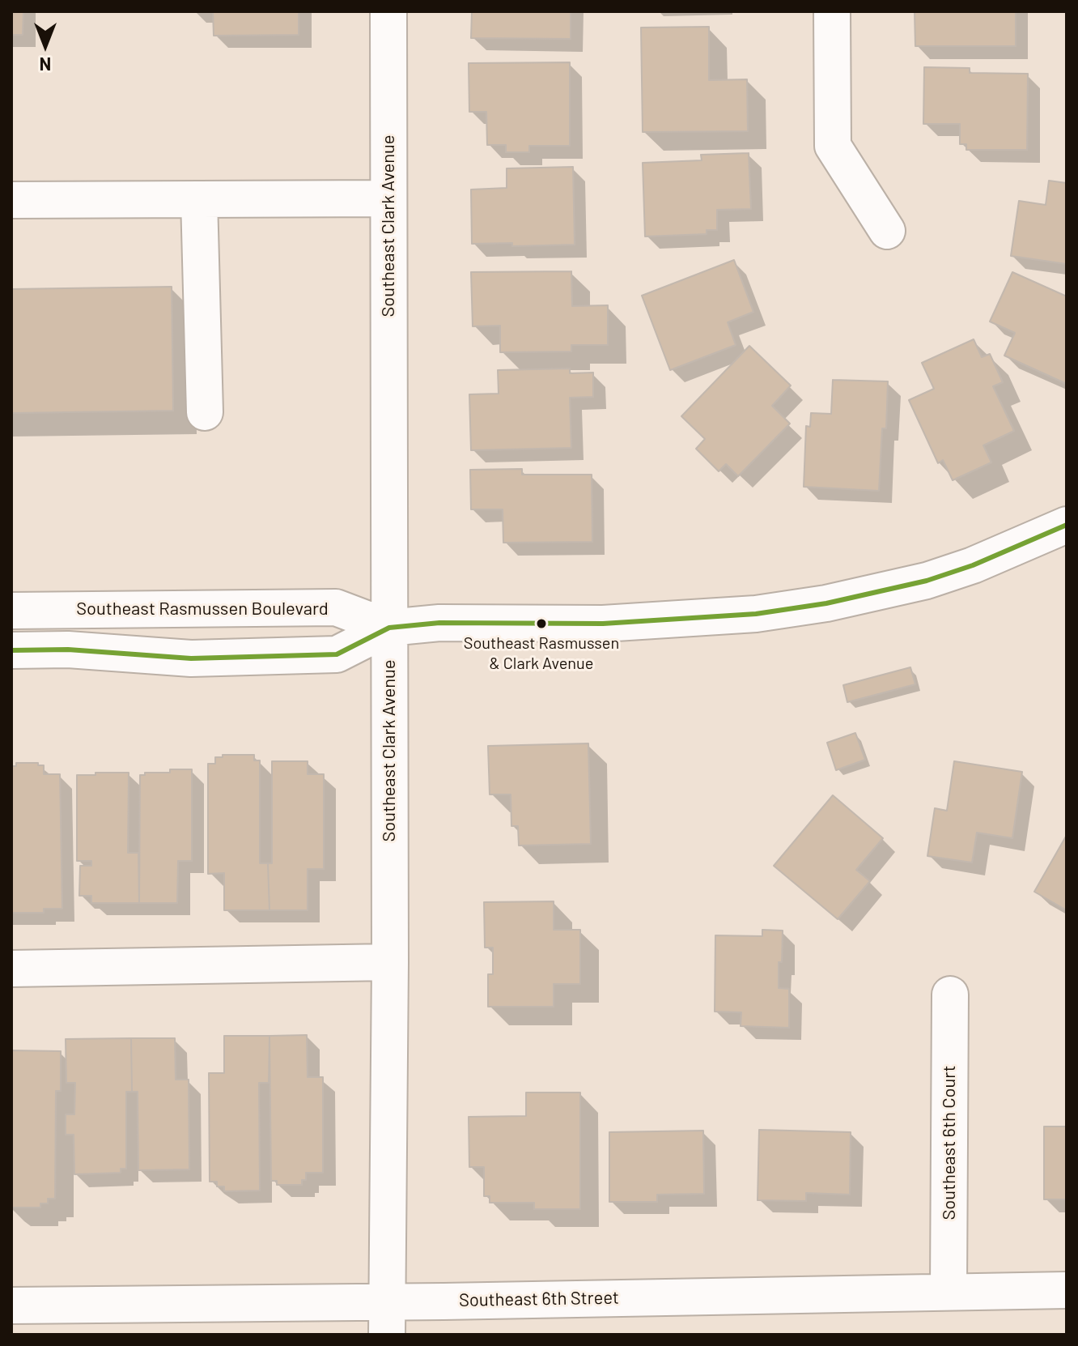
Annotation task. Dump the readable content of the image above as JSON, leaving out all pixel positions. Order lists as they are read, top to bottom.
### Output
{
  "streets": {
    "street": [
      "Southeast Clark Avenue",
      "Southeast Rasmussen Boulevard",
      "Southeast 6th Court",
      "Southeast 6th Street"
    ]
  },
  "crossings": [
    ["Southeast Clark Avenue", "Southeast Rasmussen Boulevard"],
    ["Southeast Clark Avenue", "Southeast 6th Street"],
    ["Southeast 6th Court", "Southeast 6th Street"]
  ],
  "places": ["Southeast Rasmussen & Clark Avenue"],
  "north": "bottom"
}
